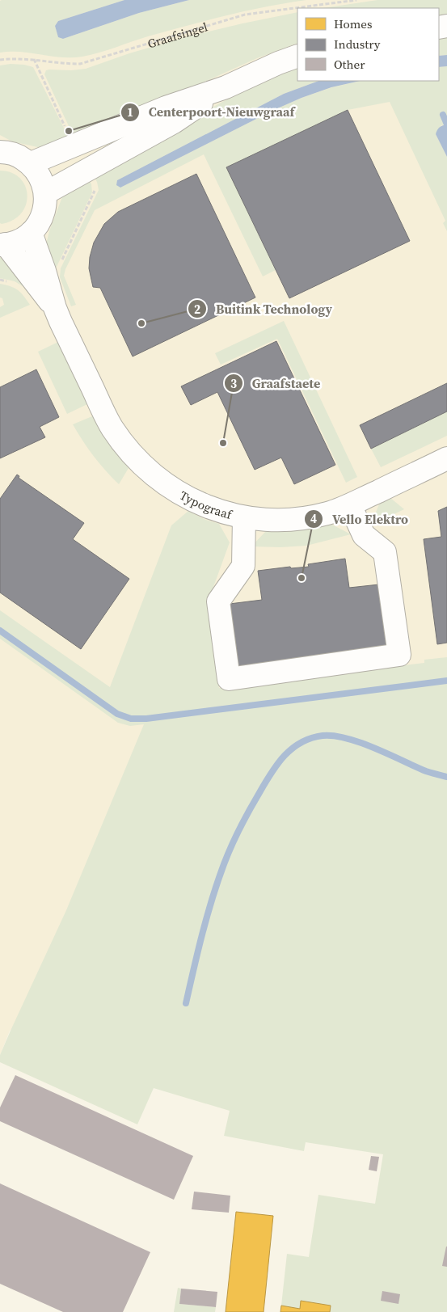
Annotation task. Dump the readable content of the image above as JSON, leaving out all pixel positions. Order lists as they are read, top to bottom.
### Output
{
  "streets": {
    "street": ["Typograaf"],
    "path": ["Graafsingel"]
  },
  "places": [
    "Centerpoort-Nieuwgraaf",
    "Buitink Technology",
    "Graafstaete",
    "Vello Elektro"
  ],
  "legend": ["Homes", "Industry", "Other"]
}
